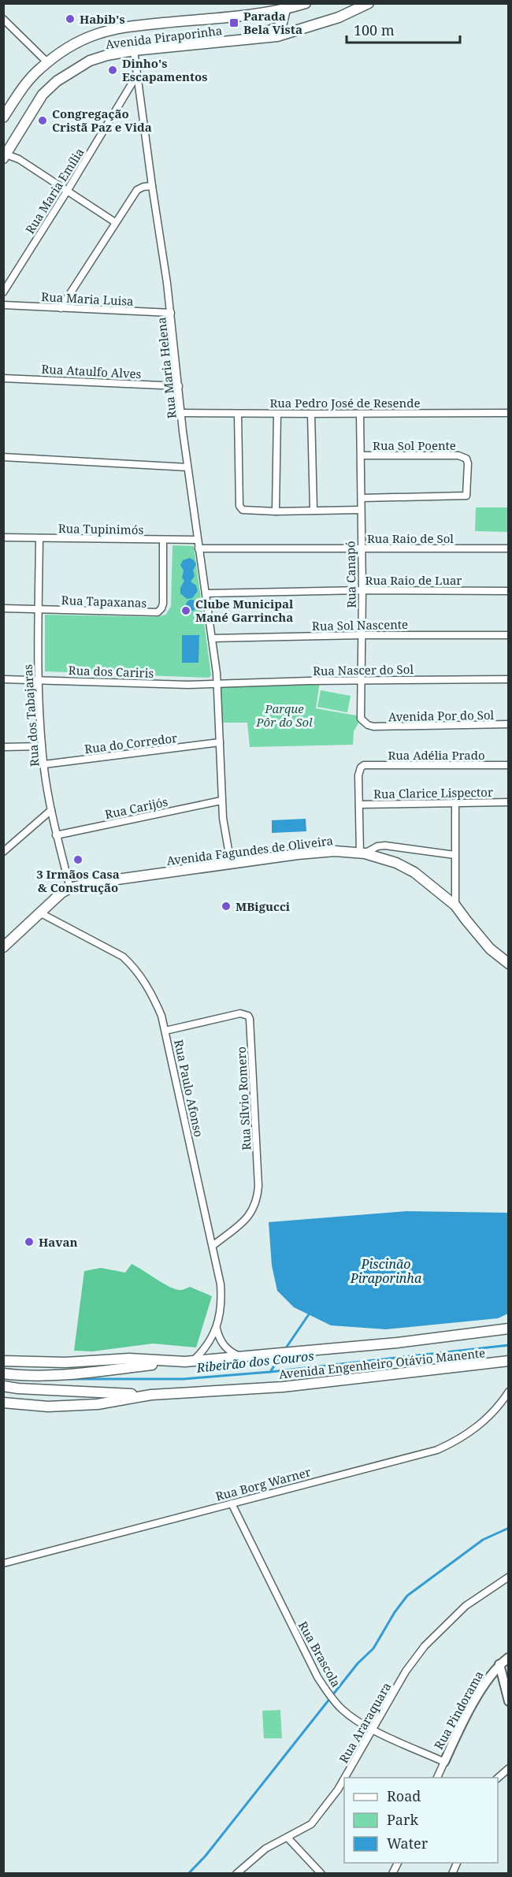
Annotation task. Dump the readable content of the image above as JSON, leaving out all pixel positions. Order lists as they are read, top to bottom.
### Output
{
  "streets": {
    "main road": ["Avenida Piraporinha", "Avenida Fagundes de Oliveira", "Avenida Engenheiro Otávio Manente"],
    "street": [
      "Rua Maria Emília",
      "Rua Maria Luisa",
      "Rua Maria Helena",
      "Rua Ataulfo Alves",
      "Rua Pedro José de Resende",
      "Rua Sol Poente",
      "Rua Tupinimós",
      "Rua Raio de Sol",
      "Rua Canapó",
      "Rua Raio de Luar",
      "Rua Tapaxanas",
      "Rua Sol Nascente",
      "Rua Nascer do Sol",
      "Rua dos Cariris",
      "Rua dos Tabajaras",
      "Avenida Por do Sol",
      "Rua do Corredor",
      "Rua Adélia Prado",
      "Rua Clarice Lispector",
      "Rua Carijós",
      "Rua Paulo Afonso",
      "Rua Sílvio Romero",
      "Rua Borg Warner",
      "Rua Brascola",
      "Rua Pindorama",
      "Rua Araraquara"
    ]
  },
  "crossings": [
    ["Avenida Piraporinha", "Rua Maria Helena"],
    ["Rua Maria Emília", "Rua Maria Helena"],
    ["Rua Maria Luisa", "Rua Maria Helena"],
    ["Rua Maria Helena", "Rua Ataulfo Alves"],
    ["Rua Maria Helena", "Rua Pedro José de Resende"],
    ["Rua Maria Helena", "Rua Tupinimós"],
    ["Rua Maria Helena", "Rua Raio de Sol"],
    ["Rua Maria Helena", "Rua Raio de Luar"],
    ["Rua Maria Helena", "Rua Sol Nascente"],
    ["Rua Maria Helena", "Rua Nascer do Sol"],
    ["Rua Maria Helena", "Rua dos Cariris"],
    ["Rua Maria Helena", "Rua do Corredor"],
    ["Rua Maria Helena", "Rua Carijós"],
    ["Rua Maria Helena", "Avenida Fagundes de Oliveira"],
    ["Rua Pedro José de Resende", "Rua Canapó"],
    ["Rua Sol Poente", "Rua Canapó"],
    ["Rua Tupinimós", "Rua Tapaxanas"],
    ["Rua Tupinimós", "Rua dos Tabajaras"],
    ["Rua Raio de Sol", "Rua Canapó"],
    ["Rua Canapó", "Rua Raio de Luar"],
    ["Rua Canapó", "Rua Sol Nascente"],
    ["Rua Canapó", "Rua Nascer do Sol"],
    ["Rua Canapó", "Avenida Por do Sol"],
    ["Rua Tapaxanas", "Rua dos Tabajaras"],
    ["Rua Nascer do Sol", "Rua dos Cariris"],
    ["Rua dos Cariris", "Rua dos Tabajaras"],
    ["Rua dos Tabajaras", "Rua do Corredor"],
    ["Rua dos Tabajaras", "Rua Carijós"],
    ["Rua dos Tabajaras", "Avenida Fagundes de Oliveira"],
    ["Rua Adélia Prado", "Rua Clarice Lispector"],
    ["Avenida Fagundes de Oliveira", "Rua Paulo Afonso"],
    ["Rua Paulo Afonso", "Rua Sílvio Romero"],
    ["Rua Paulo Afonso", "Avenida Engenheiro Otávio Manente"],
    ["Rua Borg Warner", "Rua Brascola"],
    ["Rua Brascola", "Rua Pindorama"],
    ["Rua Brascola", "Rua Araraquara"]
  ],
  "water": ["Piscinão Piraporinha", "Ribeirão dos Couros"],
  "parks": ["Parque Pôr do Sol"],
  "places": {
    "other": [
      "Habib's",
      "Dinho's Escapamentos",
      "Congregação Cristã Paz e Vida",
      "Clube Municipal Mané Garrincha",
      "3 Irmãos Casa & Construção",
      "MBigucci",
      "Havan"
    ],
    "transit": ["Parada Bela Vista"]
  },
  "legend": ["Road", "Park", "Water"],
  "scale_bar": "100 m"
}
